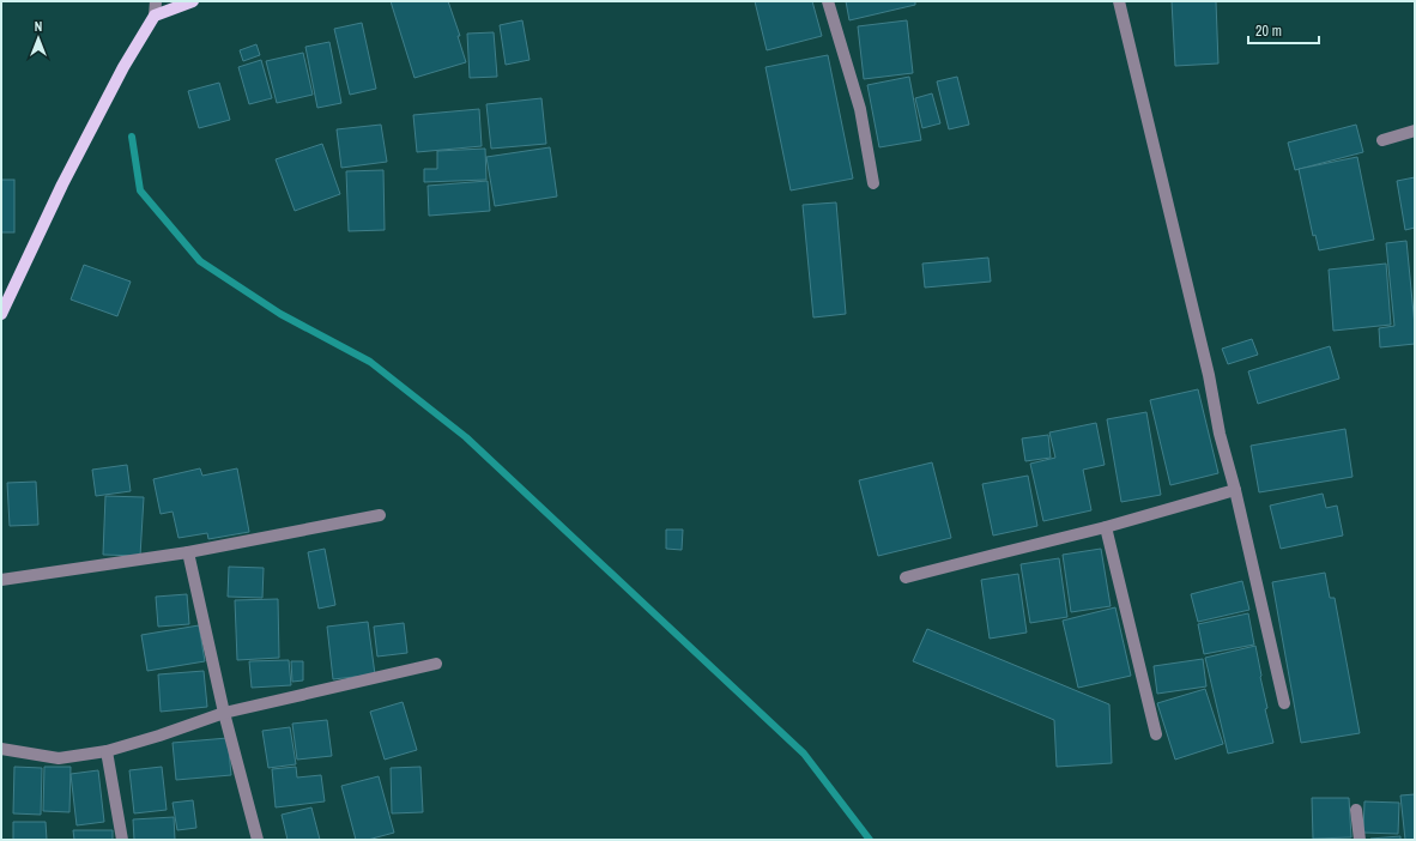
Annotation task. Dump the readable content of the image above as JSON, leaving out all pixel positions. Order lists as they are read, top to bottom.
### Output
{
  "scale_bar": "20 m",
  "north": "top"
}
